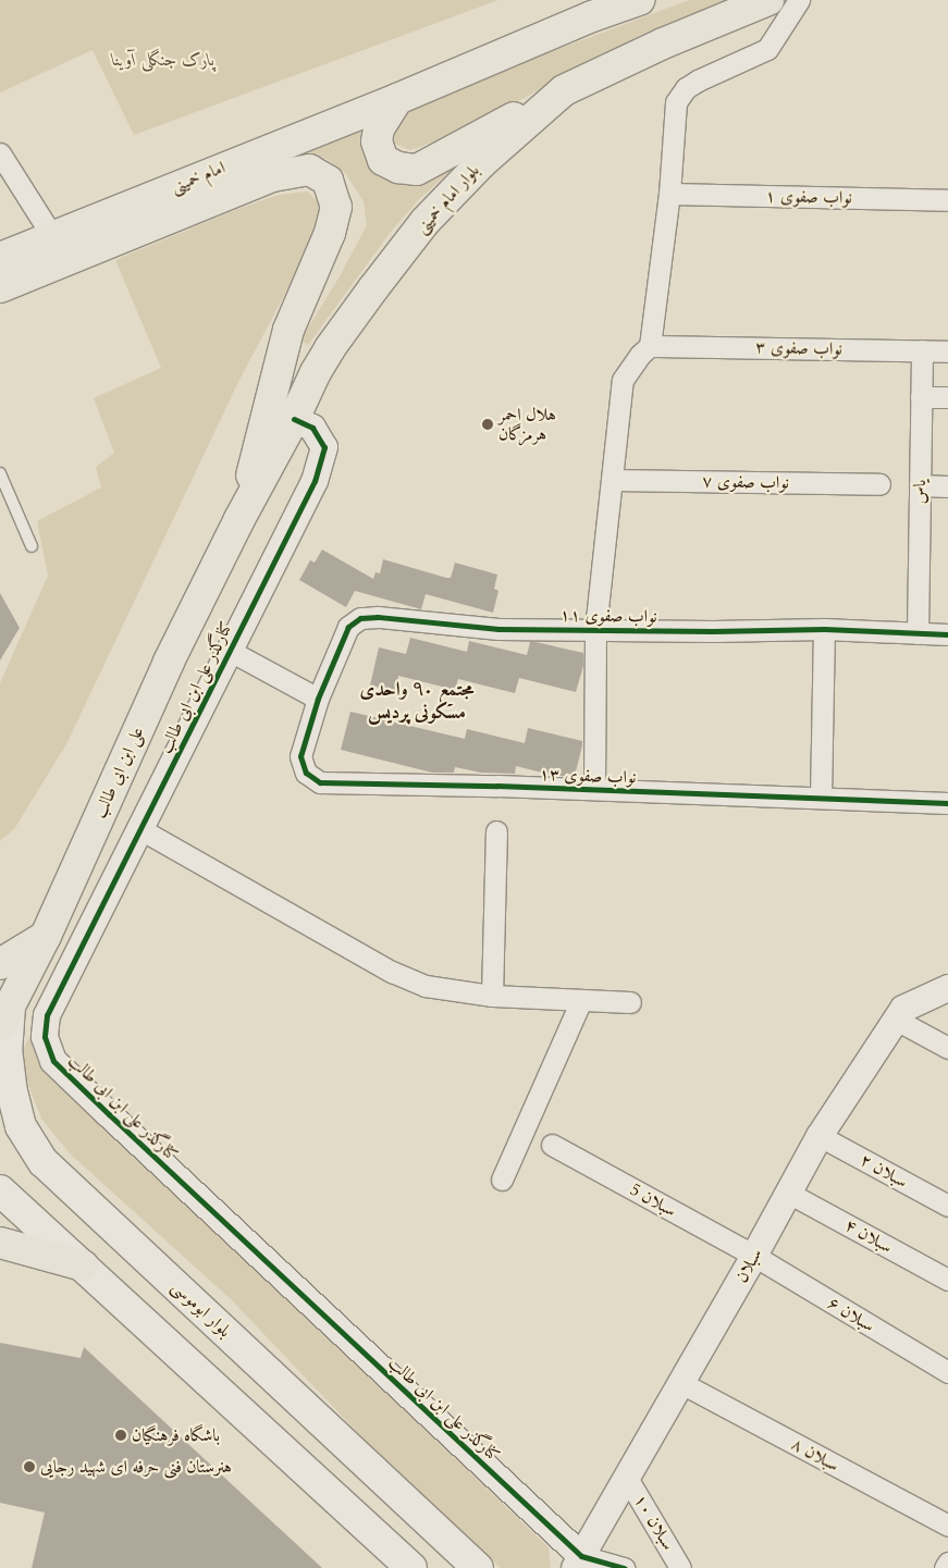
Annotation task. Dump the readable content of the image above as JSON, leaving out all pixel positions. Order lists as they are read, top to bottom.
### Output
{
  "streets": {
    "main road": [
      "امام خمینی",
      "بلوار امام خمینی",
      "علی ابن ابی طالب",
      "بلوار ابوموسی"
    ],
    "street": [
      "نواب صفوی ۱",
      "نواب صفوی ۳",
      "نواب صفوی ۷",
      "یاس",
      "نواب صفوی ۱۱",
      "کنارگذر علی ابن ابی طالب",
      "نواب صفوی ۱۳",
      "سبلان ۲",
      "سبلان 5",
      "سبلان ۴",
      "سبلان",
      "سبلان ۶",
      "سبلان ۸",
      "سبلان ۱۰"
    ]
  },
  "crossings": [
    ["بلوار امام خمینی", "کنارگذر علی ابن ابی طالب"],
    ["بلوار امام خمینی", "علی ابن ابی طالب"],
    ["نواب صفوی ۳", "یاس"],
    ["یاس", "نواب صفوی ۱۱"],
    ["نواب صفوی ۱۱", "نواب صفوی ۱۳"],
    ["کنارگذر علی ابن ابی طالب", "سبلان"],
    ["علی ابن ابی طالب", "بلوار ابوموسی"],
    ["سبلان ۲", "سبلان"],
    ["سبلان 5", "سبلان"],
    ["سبلان 5", "سبلان ۶"],
    ["سبلان ۴", "سبلان"],
    ["سبلان", "سبلان ۶"],
    ["سبلان", "سبلان ۸"],
    ["سبلان", "سبلان ۱۰"]
  ],
  "districts": ["مجتمع ٩٠ واحدی مسکونی پردیس"],
  "parks": ["پارک جنگلی آوینا"],
  "places": ["هلال احمر هرمزگان", "باشگاه فرهنگیان", "هنرستان فنی حرفه ای شهید رجایی"]
}
